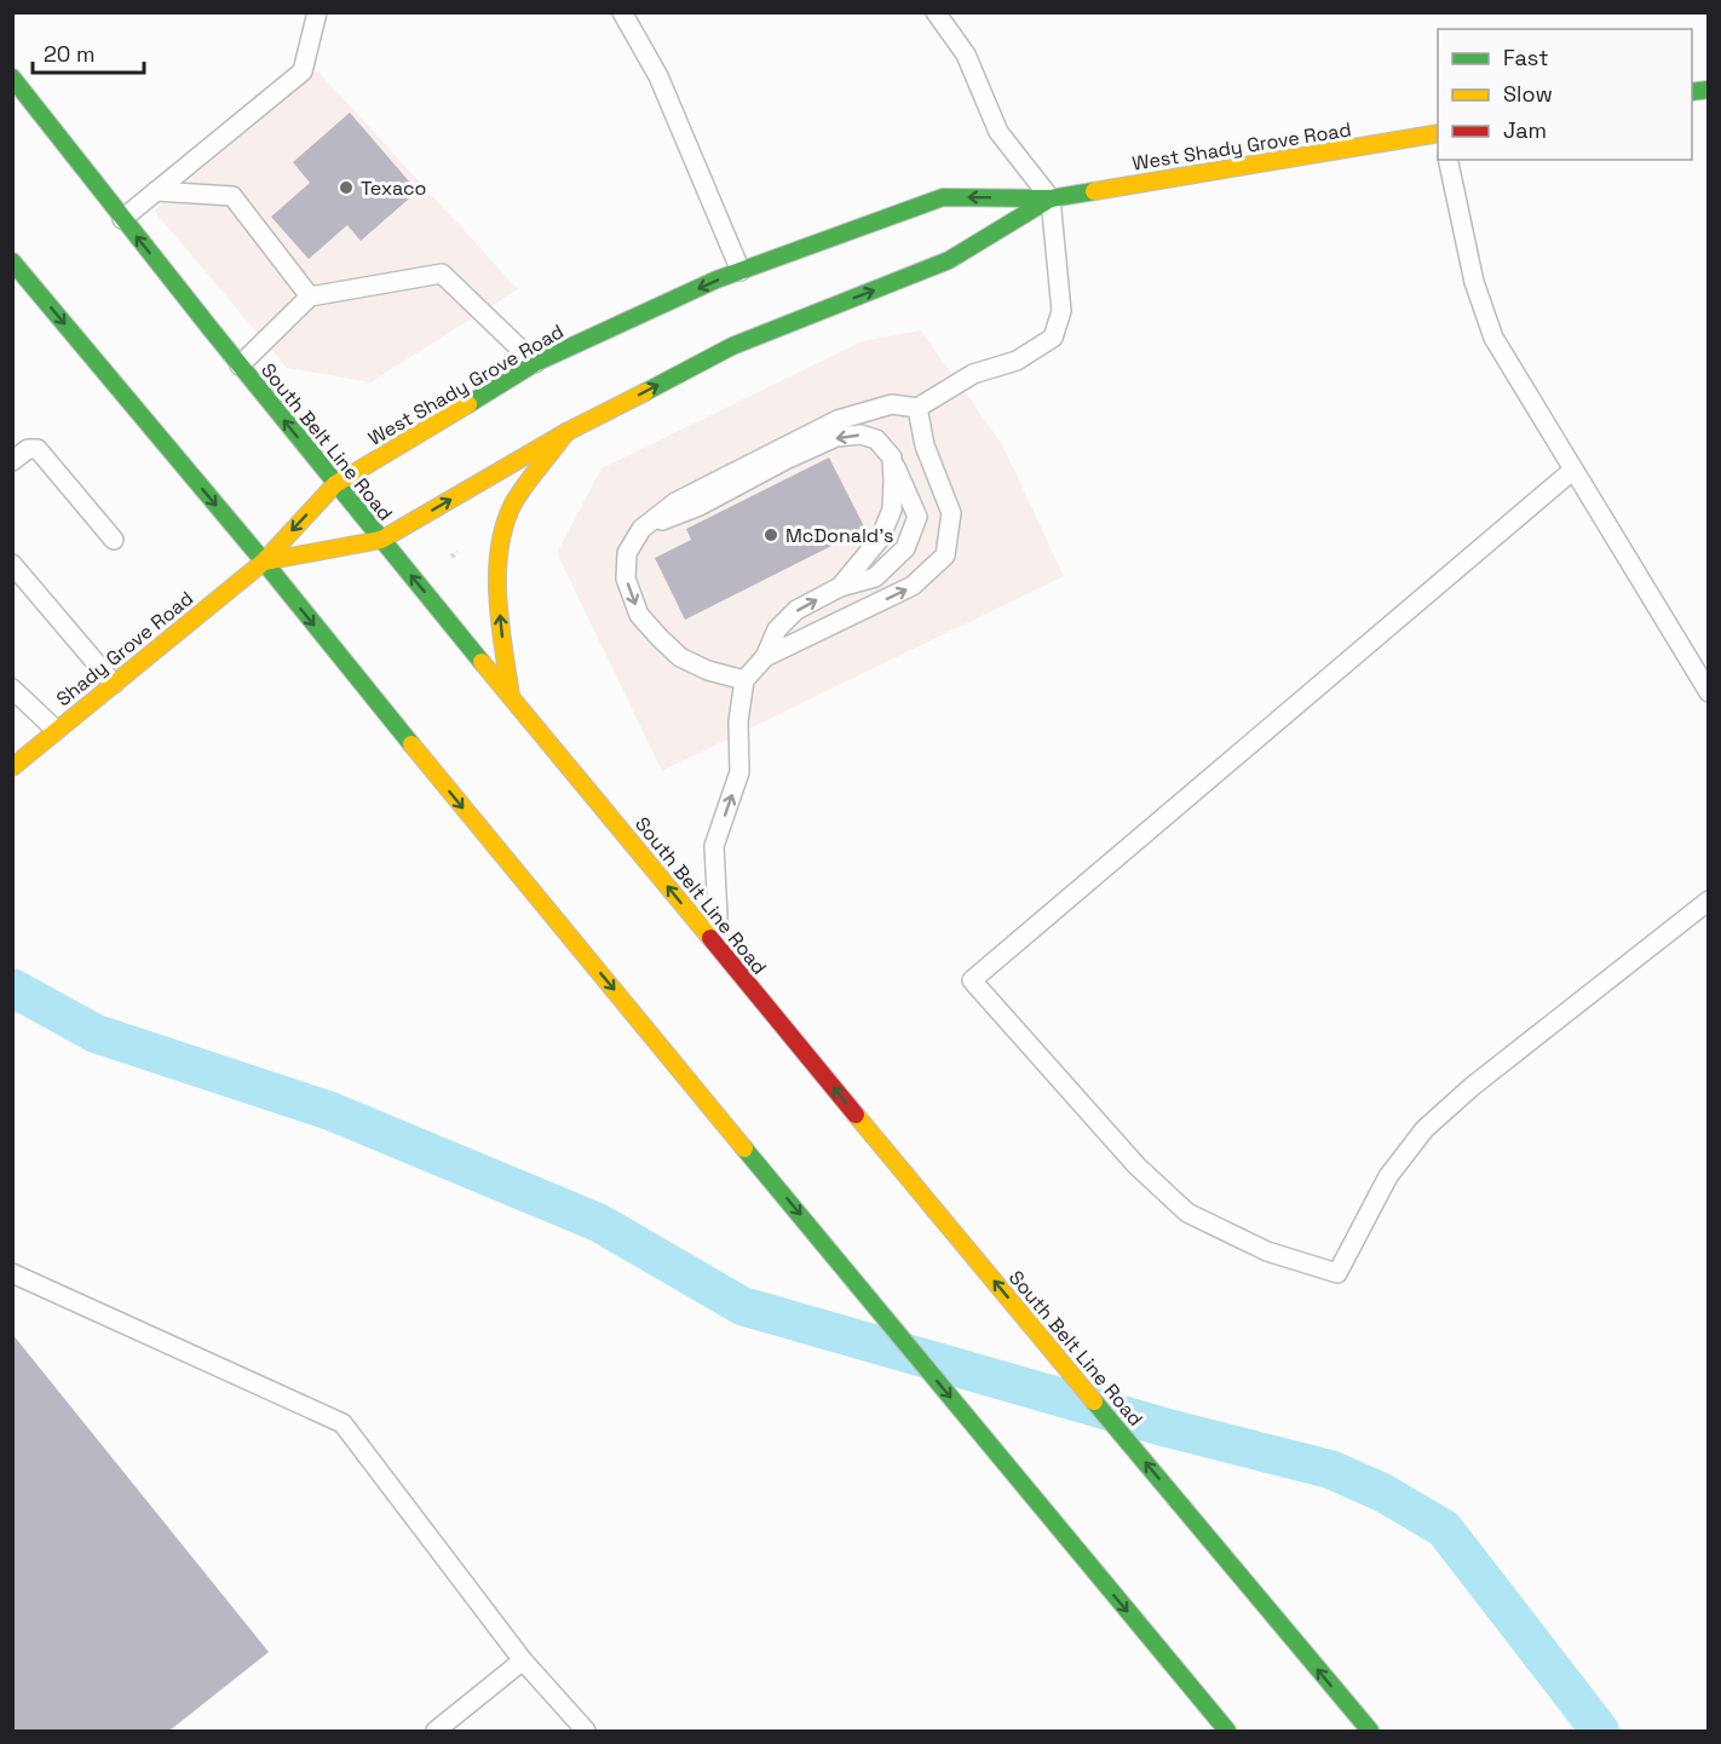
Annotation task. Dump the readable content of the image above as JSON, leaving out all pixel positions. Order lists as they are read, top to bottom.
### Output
{
  "streets": {
    "main road": ["West Shady Grove Road", "South Belt Line Road", "Shady Grove Road"]
  },
  "crossings": [
    ["West Shady Grove Road", "South Belt Line Road"],
    ["West Shady Grove Road", "Shady Grove Road"]
  ],
  "places": ["Texaco", "McDonald's"],
  "legend": ["Fast", "Slow", "Jam"],
  "scale_bar": "20 m"
}
